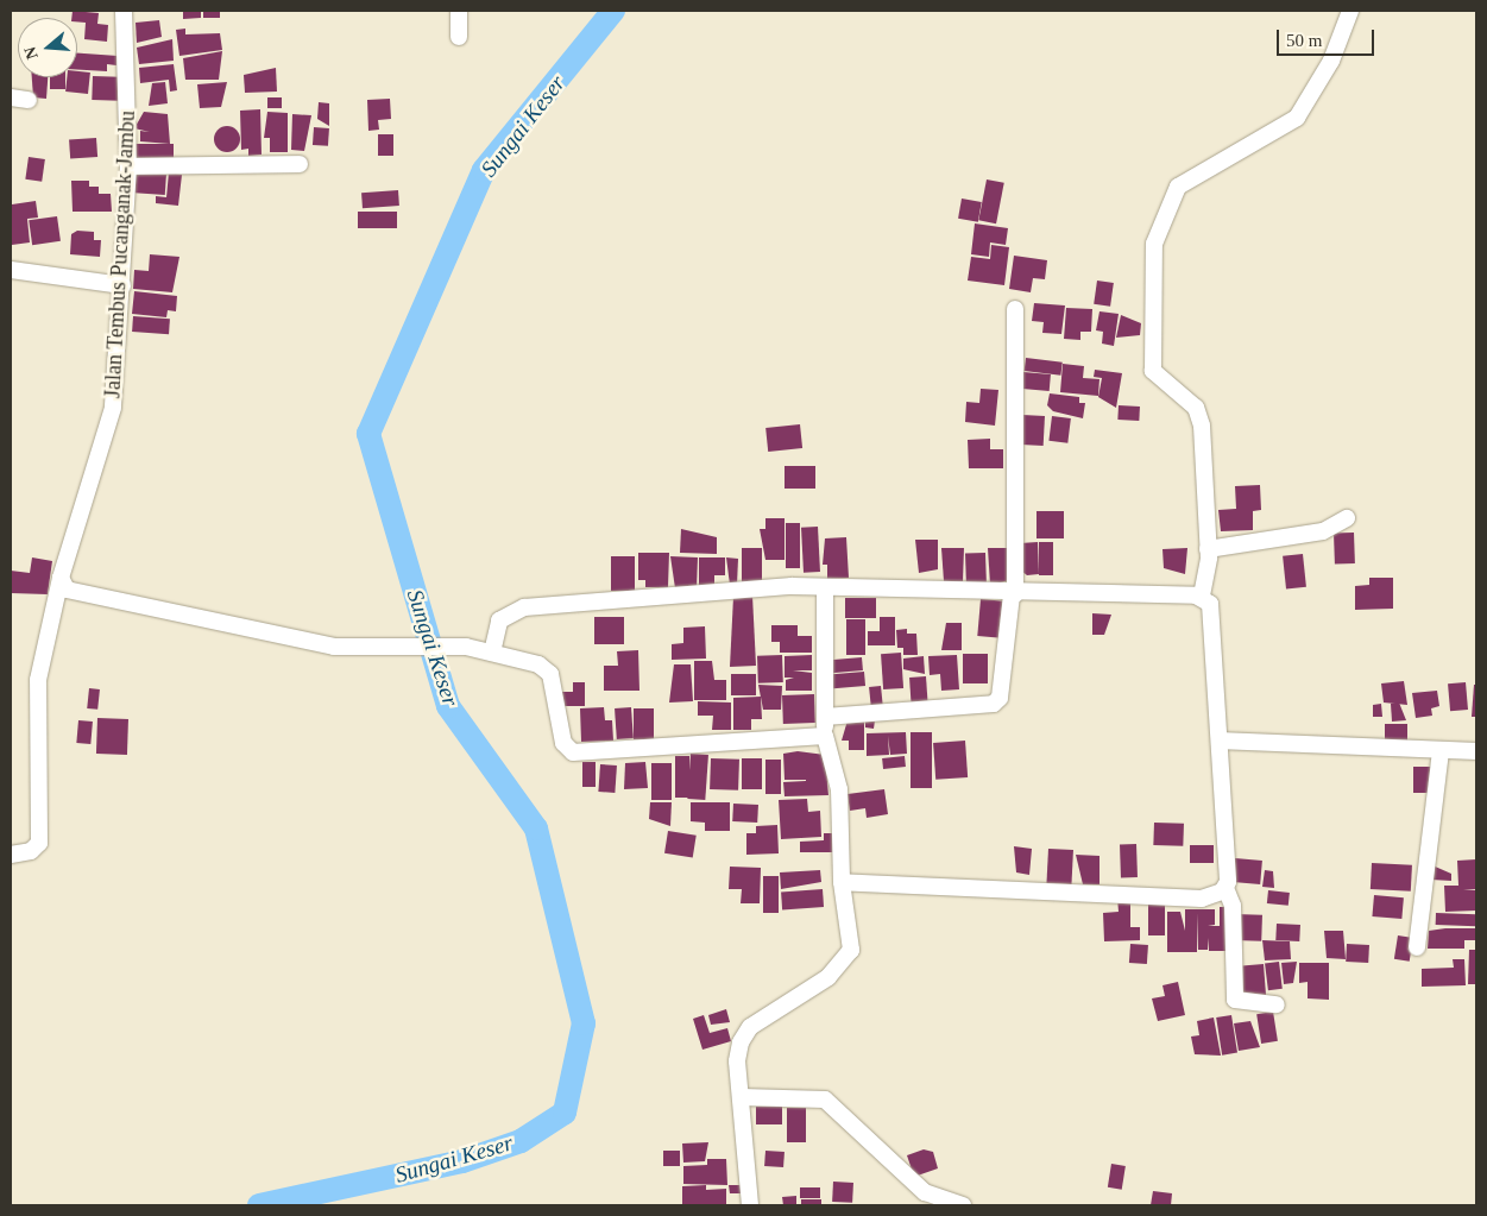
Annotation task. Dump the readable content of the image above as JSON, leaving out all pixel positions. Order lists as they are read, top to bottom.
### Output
{
  "streets": {
    "street": ["Jalan Tembus Pucanganak-Jambu"]
  },
  "water": ["Sungai Keser"],
  "scale_bar": "50 m",
  "north": "left"
}
